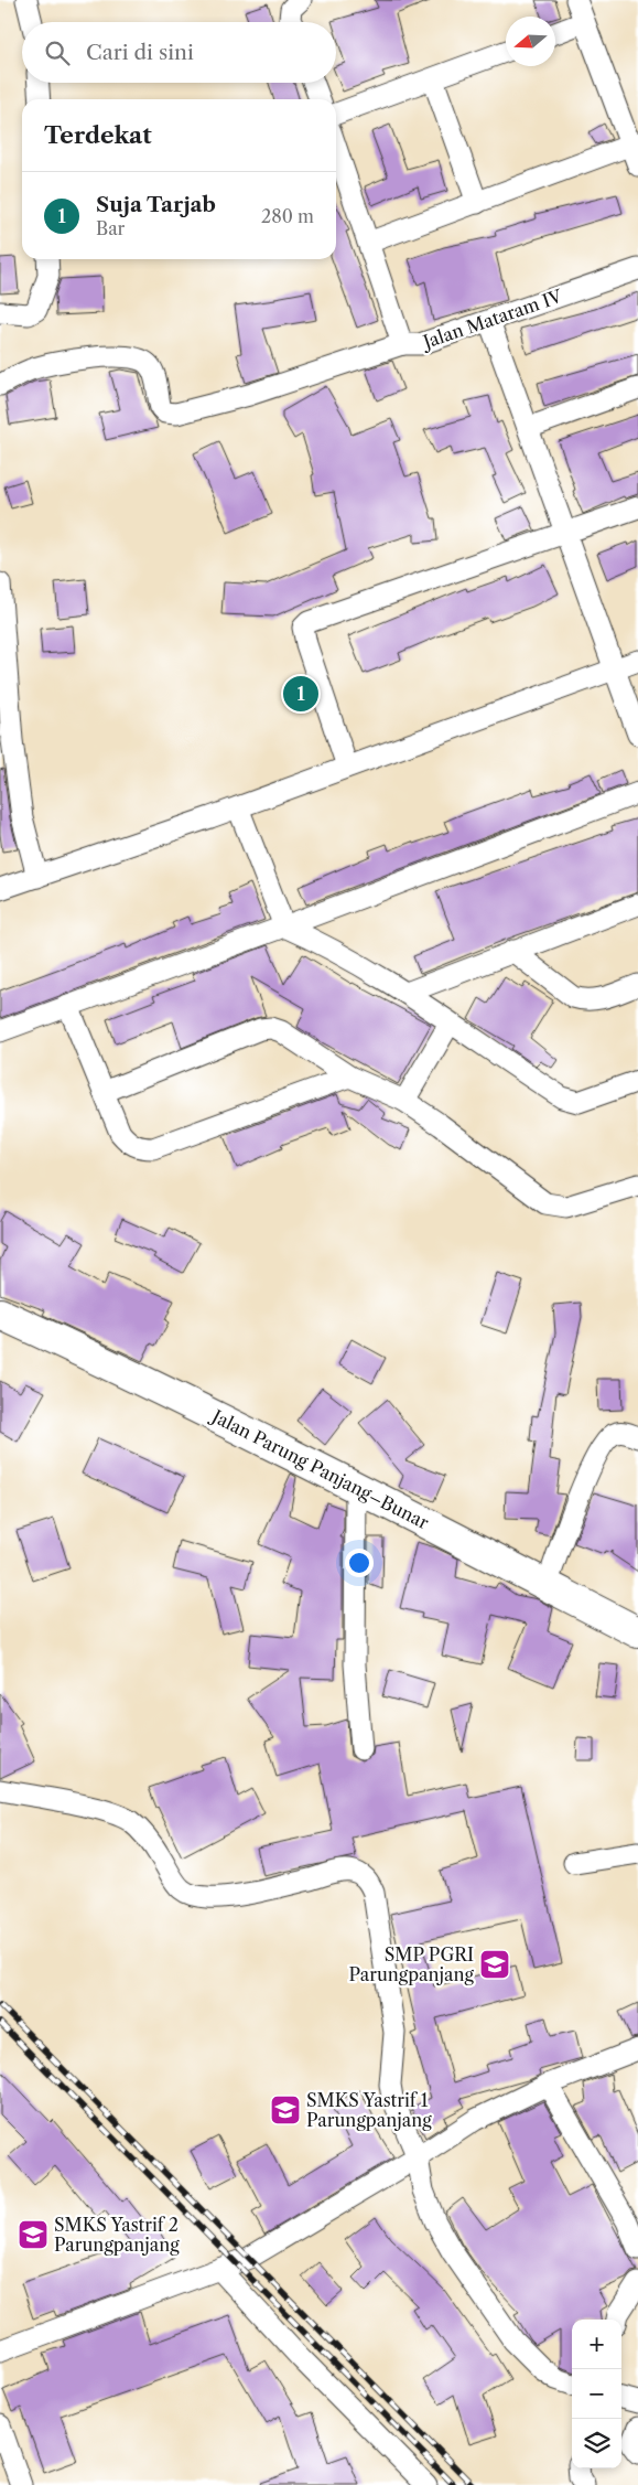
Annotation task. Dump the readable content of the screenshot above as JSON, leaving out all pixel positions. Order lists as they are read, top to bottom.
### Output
{
  "streets": {
    "main road": ["Jalan Parung Panjang–Bunar"],
    "street": ["Jalan Mataram IV"]
  },
  "places": {
    "school or university": ["SMP PGRI Parungpanjang", "SMKS Yastrif 1 Parungpanjang", "SMKS Yastrif 2 Parungpanjang"]
  },
  "north": "left",
  "page": {
    "search": "Cari di sini",
    "heading": "Terdekat",
    "list": [
      {
        "mark": "1",
        "name": "Suja Tarjab",
        "note": "Bar",
        "value": "280 m"
      }
    ],
    "pins": "1",
    "map_buttons": ["+", "−"]
  }
}
